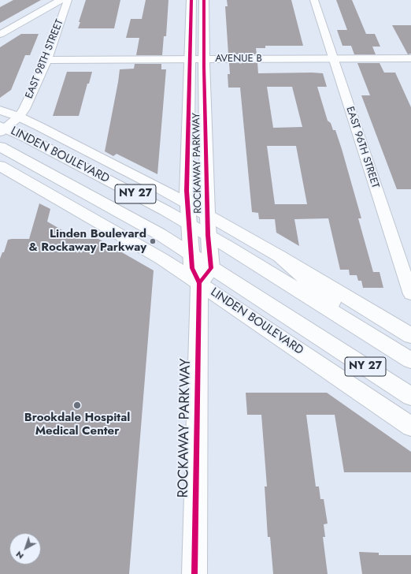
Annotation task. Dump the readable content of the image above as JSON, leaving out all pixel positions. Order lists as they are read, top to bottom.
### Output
{
  "streets": {
    "main road": [
      "AVENUE B",
      "LINDEN BOULEVARD",
      "ROCKAWAY PARKWAY",
      "NY 27"
    ],
    "street": ["EAST 98TH STREET", "EAST 96TH STREET"]
  },
  "crossings": [
    ["EAST 98TH STREET", "AVENUE B"],
    ["EAST 98TH STREET", "LINDEN BOULEVARD"],
    ["AVENUE B", "EAST 96TH STREET"],
    ["AVENUE B", "ROCKAWAY PARKWAY"],
    ["LINDEN BOULEVARD", "ROCKAWAY PARKWAY"]
  ],
  "places": ["Linden Boulevard & Rockaway Parkway", "Brookdale Hospital Medical Center"],
  "north": "bottom left"
}
